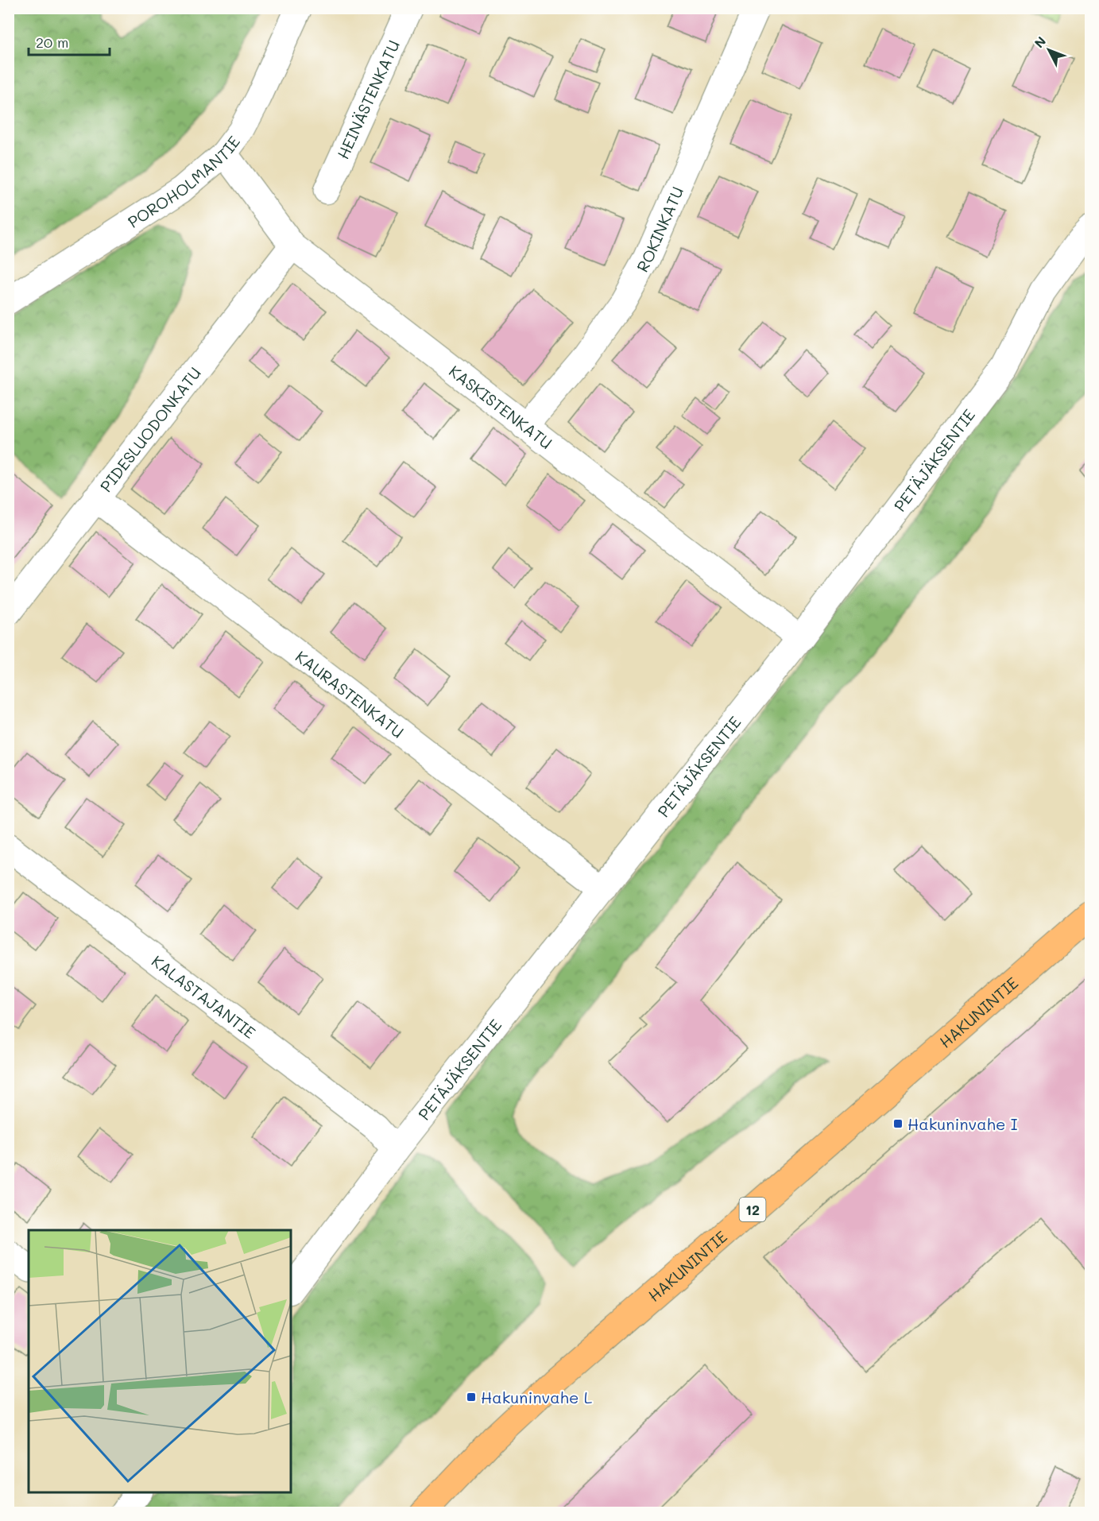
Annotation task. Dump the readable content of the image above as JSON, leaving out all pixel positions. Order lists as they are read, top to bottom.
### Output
{
  "streets": {
    "highway": ["HAKUNINTIE", "12"],
    "street": [
      "HEINÄSTENKATU",
      "POROHOLMANTIE",
      "ROKINKATU",
      "KASKISTENKATU",
      "PIDESLUODONKATU",
      "PETÄJÄKSENTIE",
      "KAURASTENKATU",
      "KALASTAJANTIE"
    ]
  },
  "crossings": [
    ["POROHOLMANTIE", "KASKISTENKATU"],
    ["ROKINKATU", "KASKISTENKATU"],
    ["KASKISTENKATU", "PIDESLUODONKATU"],
    ["KASKISTENKATU", "PETÄJÄKSENTIE"],
    ["PIDESLUODONKATU", "KAURASTENKATU"],
    ["PETÄJÄKSENTIE", "KAURASTENKATU"],
    ["PETÄJÄKSENTIE", "KALASTAJANTIE"]
  ],
  "places": {
    "transit": ["Hakuninvahe I", "Hakuninvahe L"]
  },
  "scale_bar": "20 m",
  "north": "top left"
}
